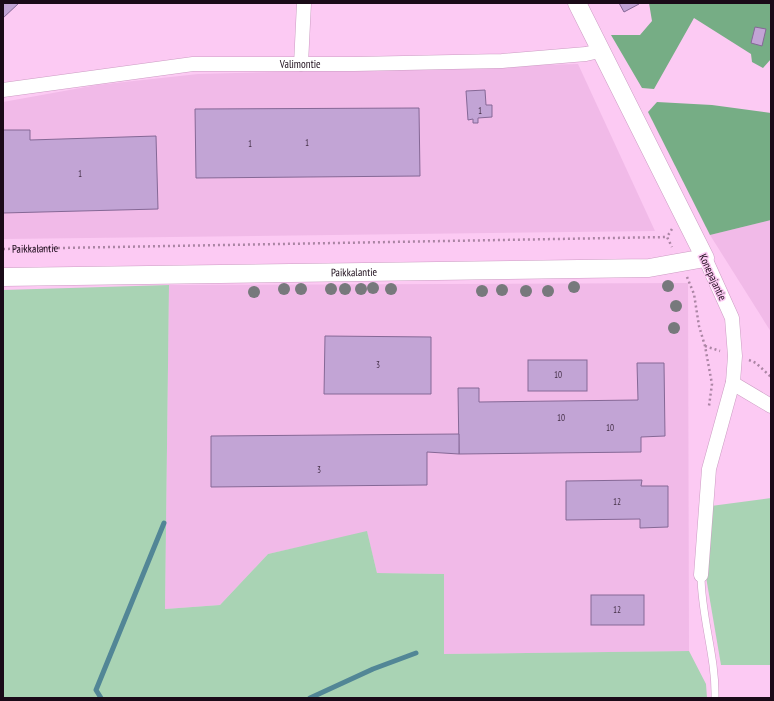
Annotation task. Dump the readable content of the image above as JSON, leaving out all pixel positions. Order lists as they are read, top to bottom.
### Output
{
  "streets": {
    "street": ["Valimontie", "Paikkalantie", "Konepajantie"]
  },
  "crossings": [
    ["Valimontie", "Konepajantie"],
    ["Paikkalantie", "Konepajantie"]
  ],
  "house_numbers": [
    "1",
    "1",
    "1",
    "1",
    "3",
    "10",
    "10",
    "10",
    "3",
    "12",
    "12"
  ]
}
